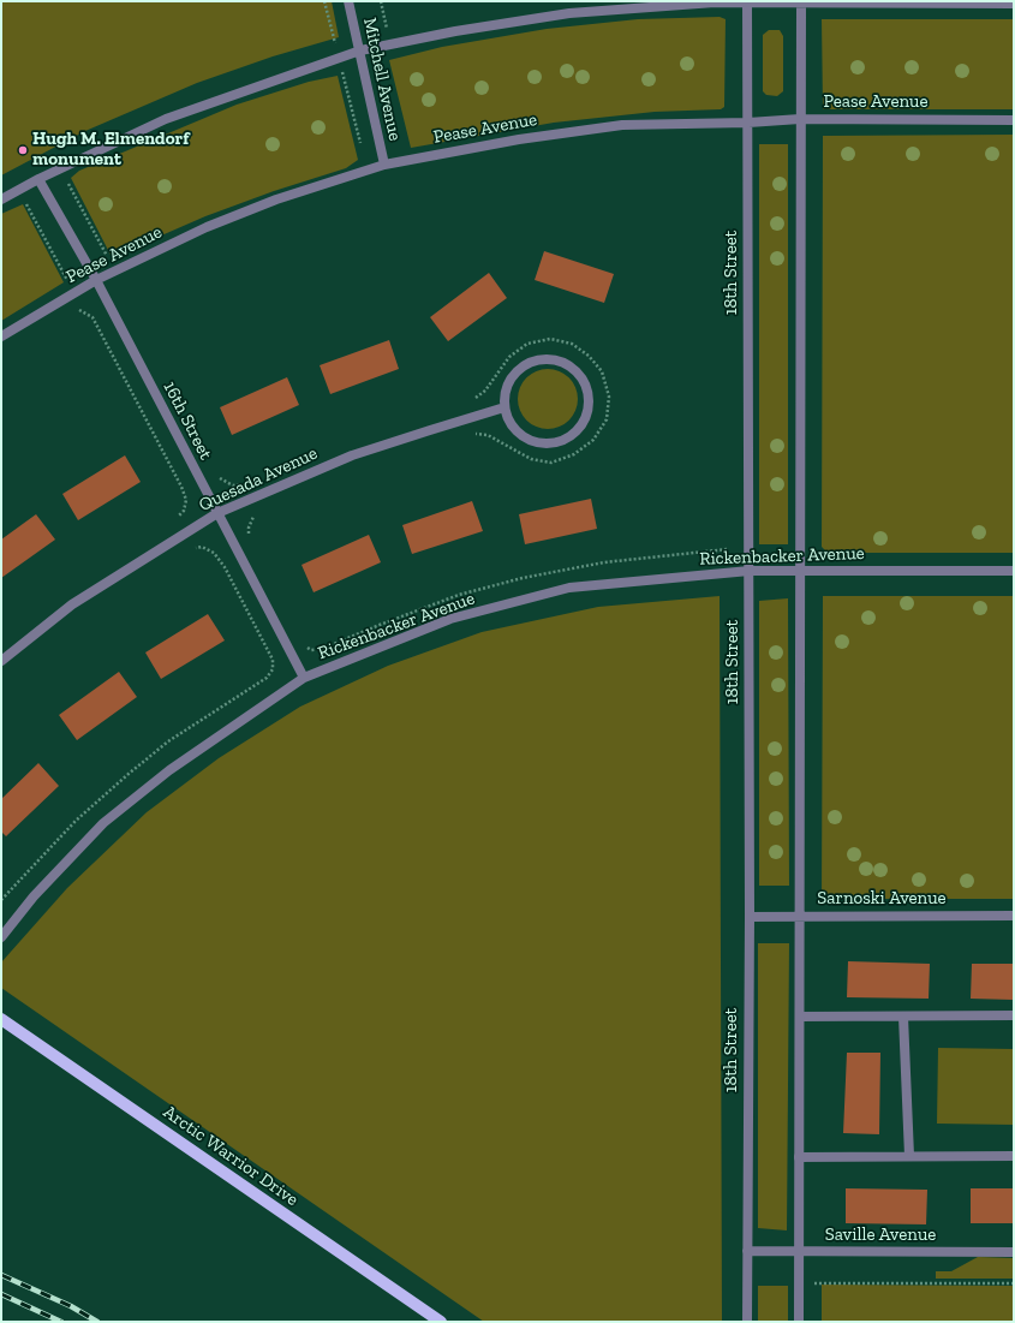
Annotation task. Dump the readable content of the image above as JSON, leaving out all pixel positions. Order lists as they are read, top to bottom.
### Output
{
  "streets": {
    "main road": ["Arctic Warrior Drive"],
    "street": [
      "Mitchell Avenue",
      "Pease Avenue",
      "18th Street",
      "16th Street",
      "Quesada Avenue",
      "Rickenbacker Avenue",
      "Sarnoski Avenue",
      "Saville Avenue"
    ]
  },
  "crossings": [
    ["Mitchell Avenue", "Pease Avenue"],
    ["Pease Avenue", "18th Street"],
    ["Pease Avenue", "16th Street"],
    ["18th Street", "Rickenbacker Avenue"],
    ["18th Street", "Sarnoski Avenue"],
    ["18th Street", "Saville Avenue"],
    ["16th Street", "Quesada Avenue"],
    ["16th Street", "Rickenbacker Avenue"]
  ],
  "places": ["Hugh M. Elmendorf monument"]
}
